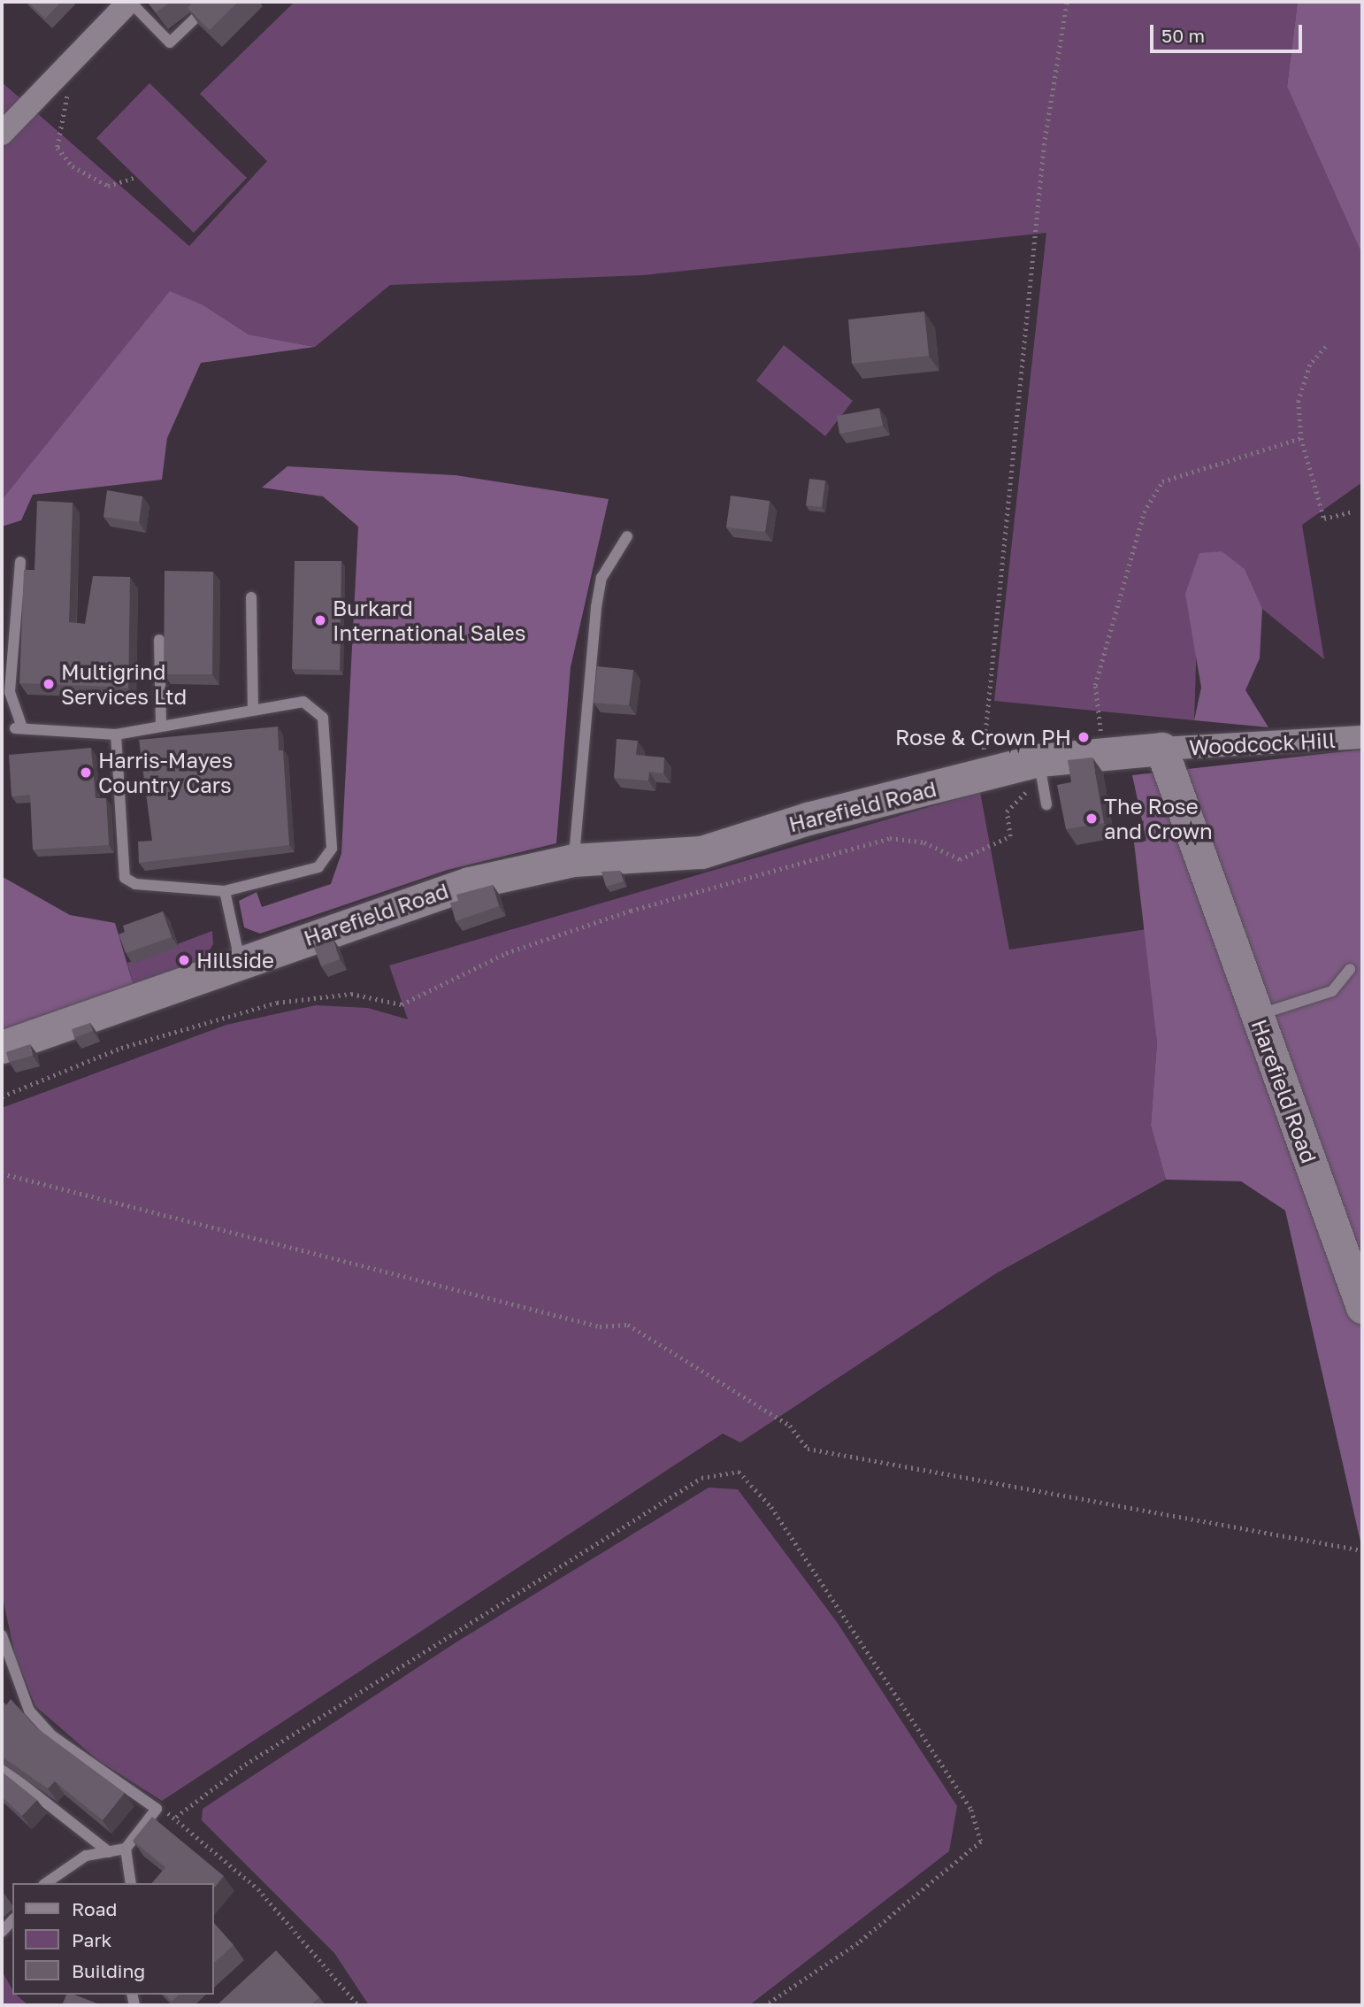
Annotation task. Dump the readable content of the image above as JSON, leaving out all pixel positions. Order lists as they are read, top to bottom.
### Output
{
  "streets": {
    "street": ["Woodcock Hill", "Harefield Road"]
  },
  "crossings": [
    ["Woodcock Hill", "Harefield Road"]
  ],
  "places": [
    "Burkard International Sales",
    "Multigrind Services Ltd",
    "Rose & Crown PH",
    "Harris-Mayes Country Cars",
    "The Rose and Crown",
    "Hillside"
  ],
  "legend": ["Road", "Park", "Building"],
  "scale_bar": "50 m"
}
